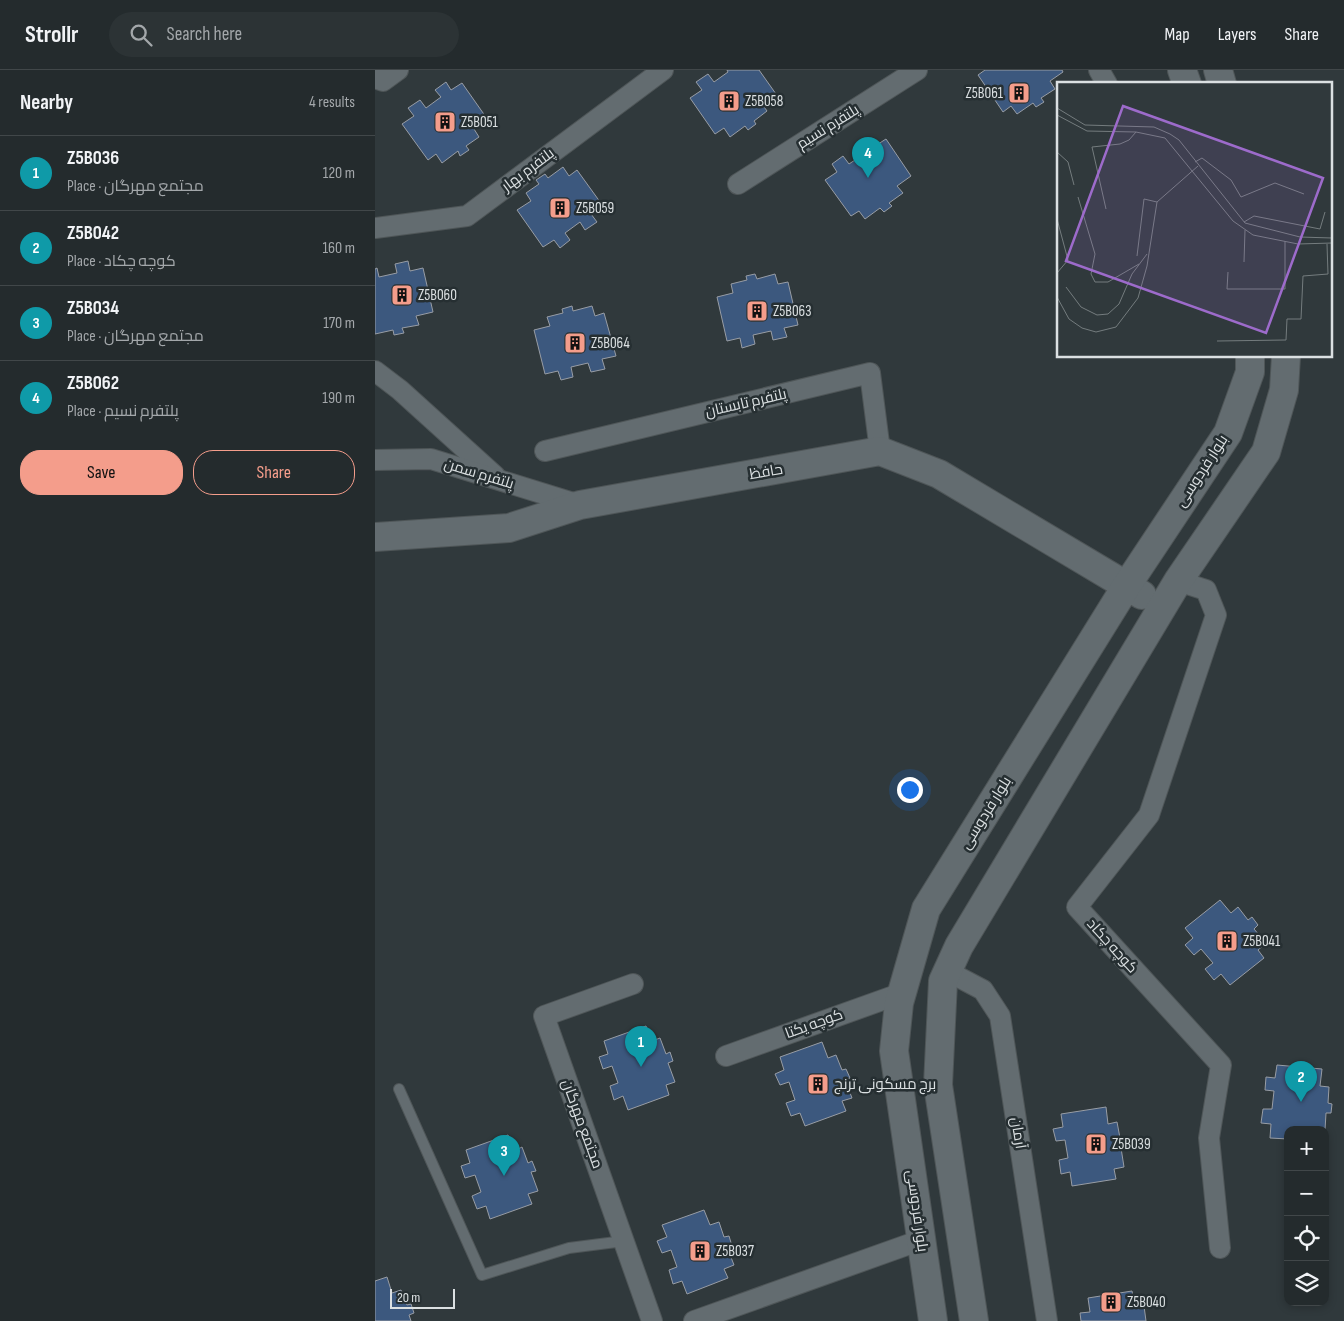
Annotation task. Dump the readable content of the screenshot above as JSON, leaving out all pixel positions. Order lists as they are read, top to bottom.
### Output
{
  "streets": {
    "main road": ["بلوار فردوسی", "حافظ"],
    "street": [
      "پلتفرم نسیم",
      "پلتفرم بهار",
      "پلتفرم تابستان",
      "پلتفرم سمن",
      "کوچه چکاد",
      "کوچه یکتا",
      "مجتمع مهرگان",
      "آرمان"
    ]
  },
  "crossings": [
    ["پلتفرم تابستان", "حافظ"],
    ["بلوار فردوسی", "کوچه یکتا"],
    ["حافظ", "پلتفرم سمن"]
  ],
  "places": {
    "building": [
      "Z5B061",
      "Z5B058",
      "Z5B051",
      "Z5B059",
      "Z5B060",
      "Z5B063",
      "Z5B064",
      "Z5B041",
      "برج مسکونی ترنج",
      "Z5B039",
      "Z5B037",
      "Z5B040"
    ]
  },
  "scale_bar": "20 m",
  "page": {
    "header": "Strollr",
    "search": "Search here",
    "nav": ["Map", "Layers", "Share"],
    "heading": ["Nearby", "4 results"],
    "list": [
      {
        "mark": "1",
        "name": "Z5B036",
        "note": "Place · مجتمع مهرگان",
        "value": "120 m"
      },
      {
        "mark": "2",
        "name": "Z5B042",
        "note": "Place · کوچه چکاد",
        "value": "160 m"
      },
      {
        "mark": "3",
        "name": "Z5B034",
        "note": "Place · مجتمع مهرگان",
        "value": "170 m"
      },
      {
        "mark": "4",
        "name": "Z5B062",
        "note": "Place · پلتفرم نسیم",
        "value": "190 m"
      }
    ],
    "pins": [
      "4",
      "1",
      "2",
      "3"
    ],
    "buttons": ["Save", "Share"],
    "map_buttons": ["+", "−"],
    "scale": "20 m"
  }
}
